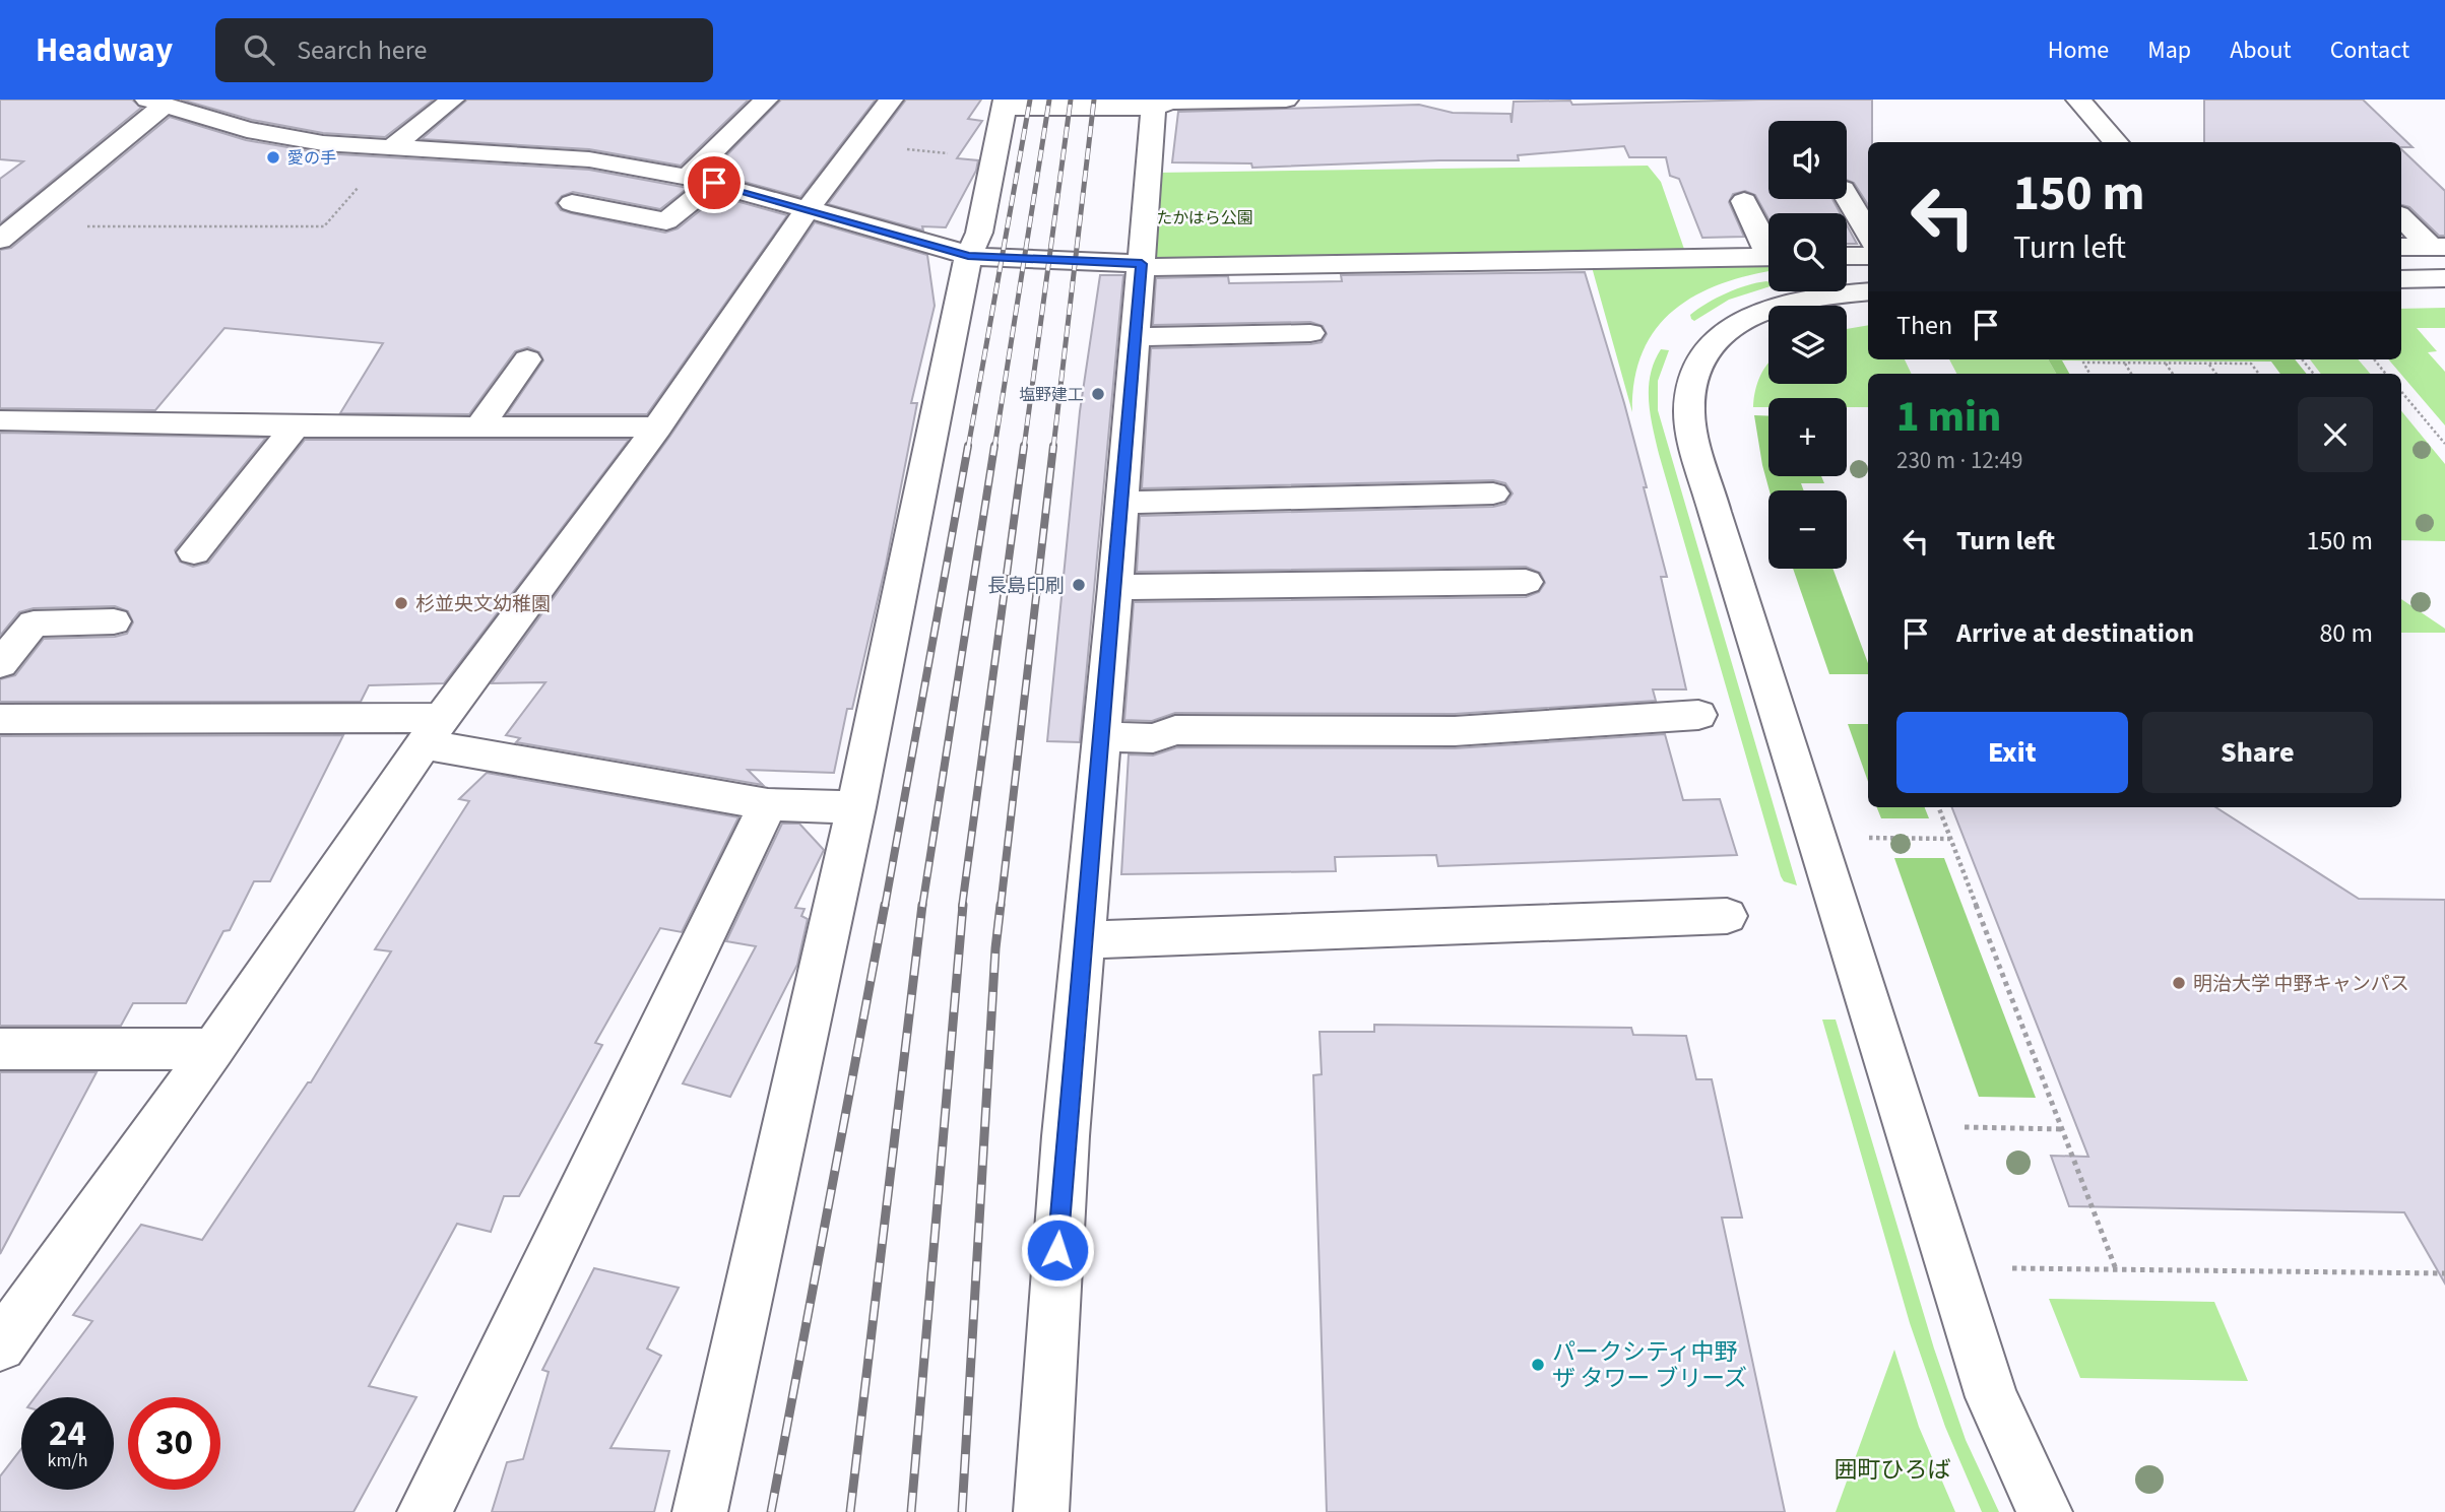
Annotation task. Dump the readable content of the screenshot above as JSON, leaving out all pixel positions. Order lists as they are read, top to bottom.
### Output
{
  "parks": ["たかはら公園", "囲町ひろば"],
  "places": [
    "愛の手",
    "塩野建工",
    "長島印刷",
    "杉並央文幼稚園",
    "明治大学 中野キャンパス",
    "パークシティ中野 ザ タワー ブリーズ"
  ],
  "page": {
    "header": "Headway",
    "search": "Search here",
    "nav": [
      "Home",
      "Map",
      "About",
      "Contact"
    ],
    "map_buttons": ["+", "−"],
    "turn": ["150 m", "Turn left"],
    "then": "Then",
    "heading": ["1 min", "230 m · 12:49"],
    "list": [
      {
        "name": "Turn left",
        "value": "150 m"
      },
      {
        "name": "Arrive at destination",
        "value": "80 m"
      }
    ],
    "buttons": ["Exit", "Share"],
    "speed": "24 km/h",
    "limit": "30"
  }
}
